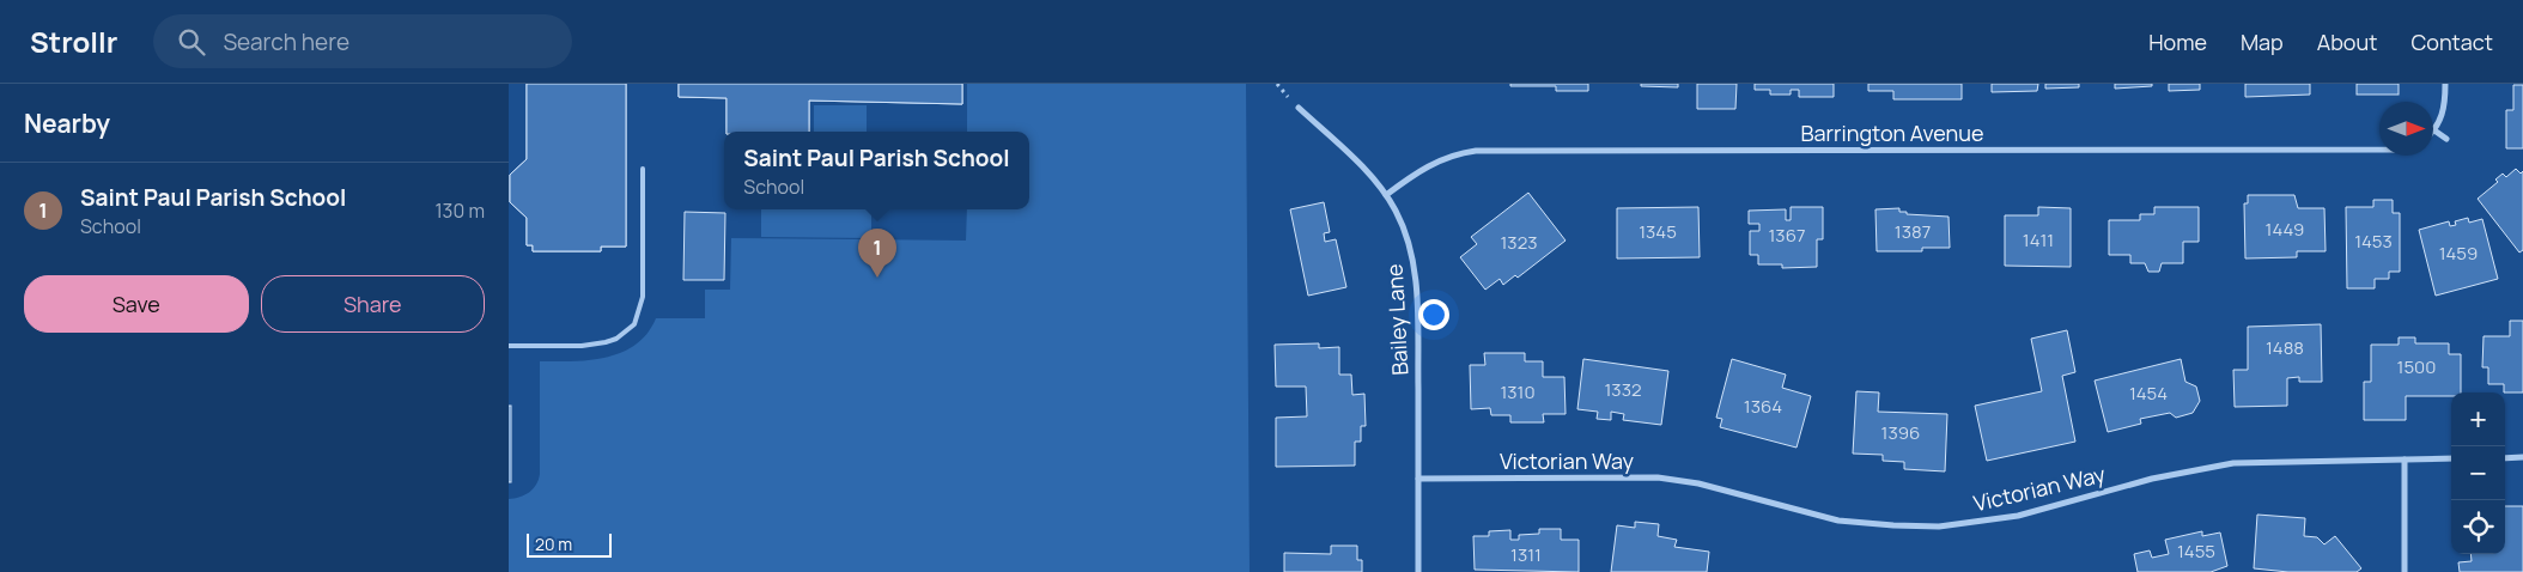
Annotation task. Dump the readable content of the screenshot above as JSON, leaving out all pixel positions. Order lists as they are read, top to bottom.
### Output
{
  "streets": {
    "street": ["Barrington Avenue", "Bailey Lane", "Victorian Way"]
  },
  "crossings": [
    ["Barrington Avenue", "Bailey Lane"],
    ["Bailey Lane", "Victorian Way"]
  ],
  "house_numbers": [
    "1449",
    "1345",
    "1387",
    "1367",
    "1411",
    "1453",
    "1323",
    "1459",
    "1488",
    "1500",
    "1332",
    "1310",
    "1454",
    "1364",
    "1396",
    "1455",
    "1311"
  ],
  "scale_bar": "20 m",
  "north": "right",
  "page": {
    "header": "Strollr",
    "search": "Search here",
    "nav": [
      "Home",
      "Map",
      "About",
      "Contact"
    ],
    "heading": "Nearby",
    "popup": ["Saint Paul Parish School", "School"],
    "list": [
      {
        "mark": "1",
        "name": "Saint Paul Parish School",
        "note": "School",
        "value": "130 m"
      }
    ],
    "pins": "1",
    "buttons": ["Save", "Share"],
    "map_buttons": ["+", "−"],
    "scale": "20 m"
  }
}
